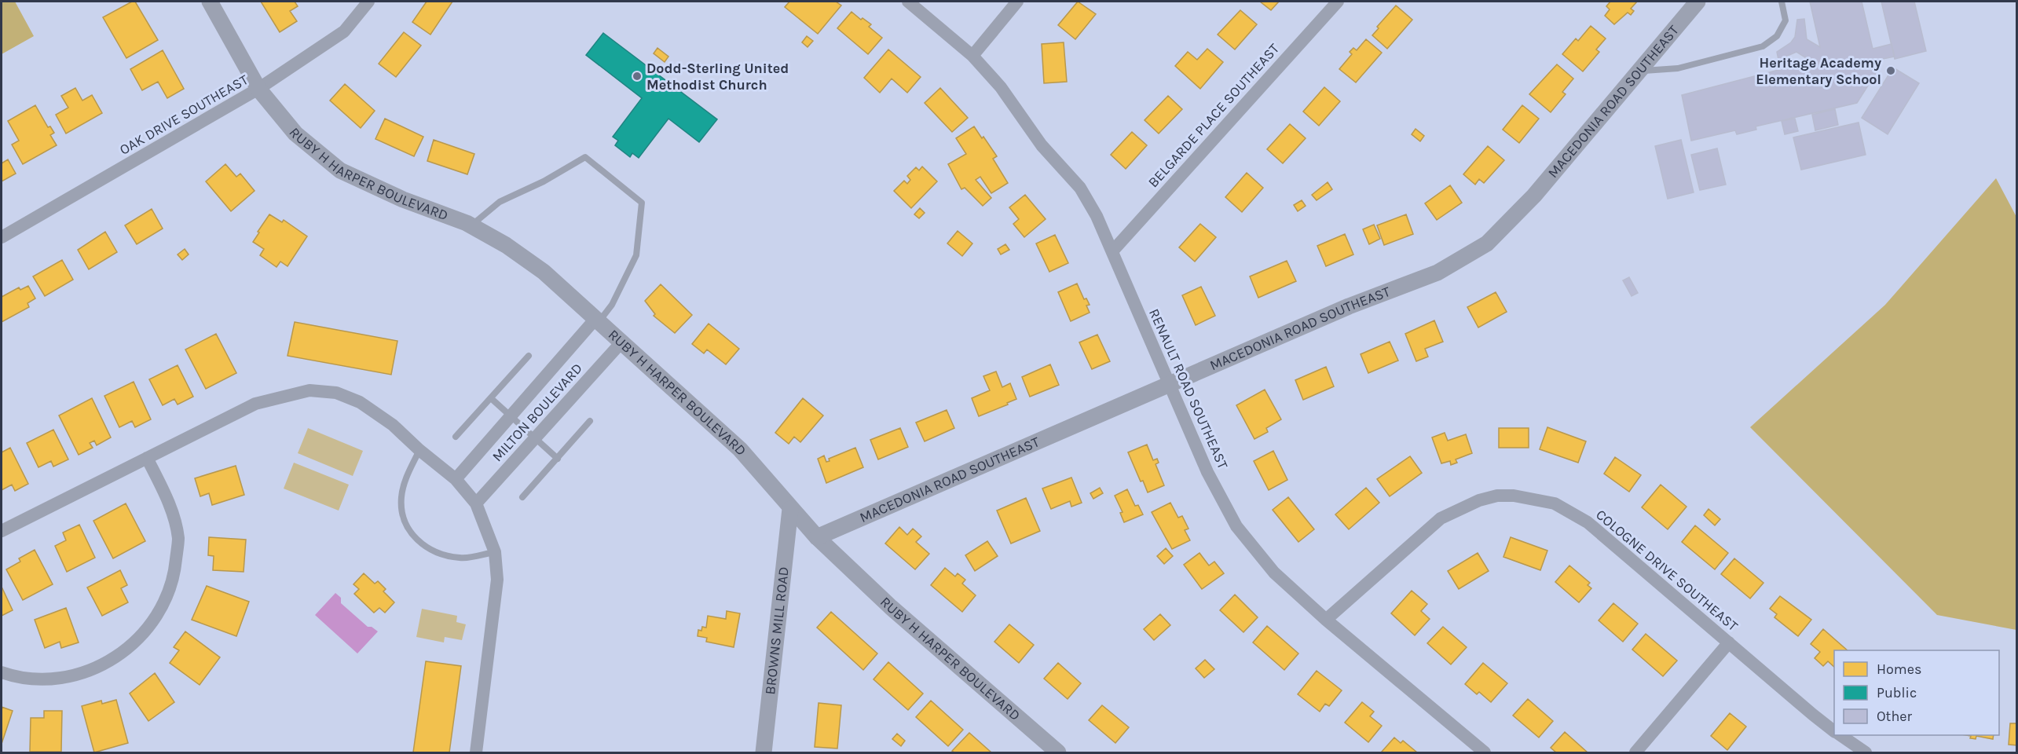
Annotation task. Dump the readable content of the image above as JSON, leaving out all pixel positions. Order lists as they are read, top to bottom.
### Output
{
  "streets": {
    "street": [
      "MACEDONIA ROAD SOUTHEAST",
      "OAK DRIVE SOUTHEAST",
      "BELGARDE PLACE SOUTHEAST",
      "RUBY H HARPER BOULEVARD",
      "RENAULT ROAD SOUTHEAST",
      "MILTON BOULEVARD",
      "COLOGNE DRIVE SOUTHEAST",
      "BROWNS MILL ROAD"
    ]
  },
  "crossings": [
    ["MACEDONIA ROAD SOUTHEAST", "RUBY H HARPER BOULEVARD"],
    ["MACEDONIA ROAD SOUTHEAST", "RENAULT ROAD SOUTHEAST"],
    ["OAK DRIVE SOUTHEAST", "RUBY H HARPER BOULEVARD"],
    ["BELGARDE PLACE SOUTHEAST", "RENAULT ROAD SOUTHEAST"],
    ["RUBY H HARPER BOULEVARD", "MILTON BOULEVARD"],
    ["RUBY H HARPER BOULEVARD", "BROWNS MILL ROAD"],
    ["RENAULT ROAD SOUTHEAST", "COLOGNE DRIVE SOUTHEAST"]
  ],
  "places": ["Heritage Academy Elementary School", "Dodd-Sterling United Methodist Church"],
  "legend": ["Homes", "Public", "Other"]
}
